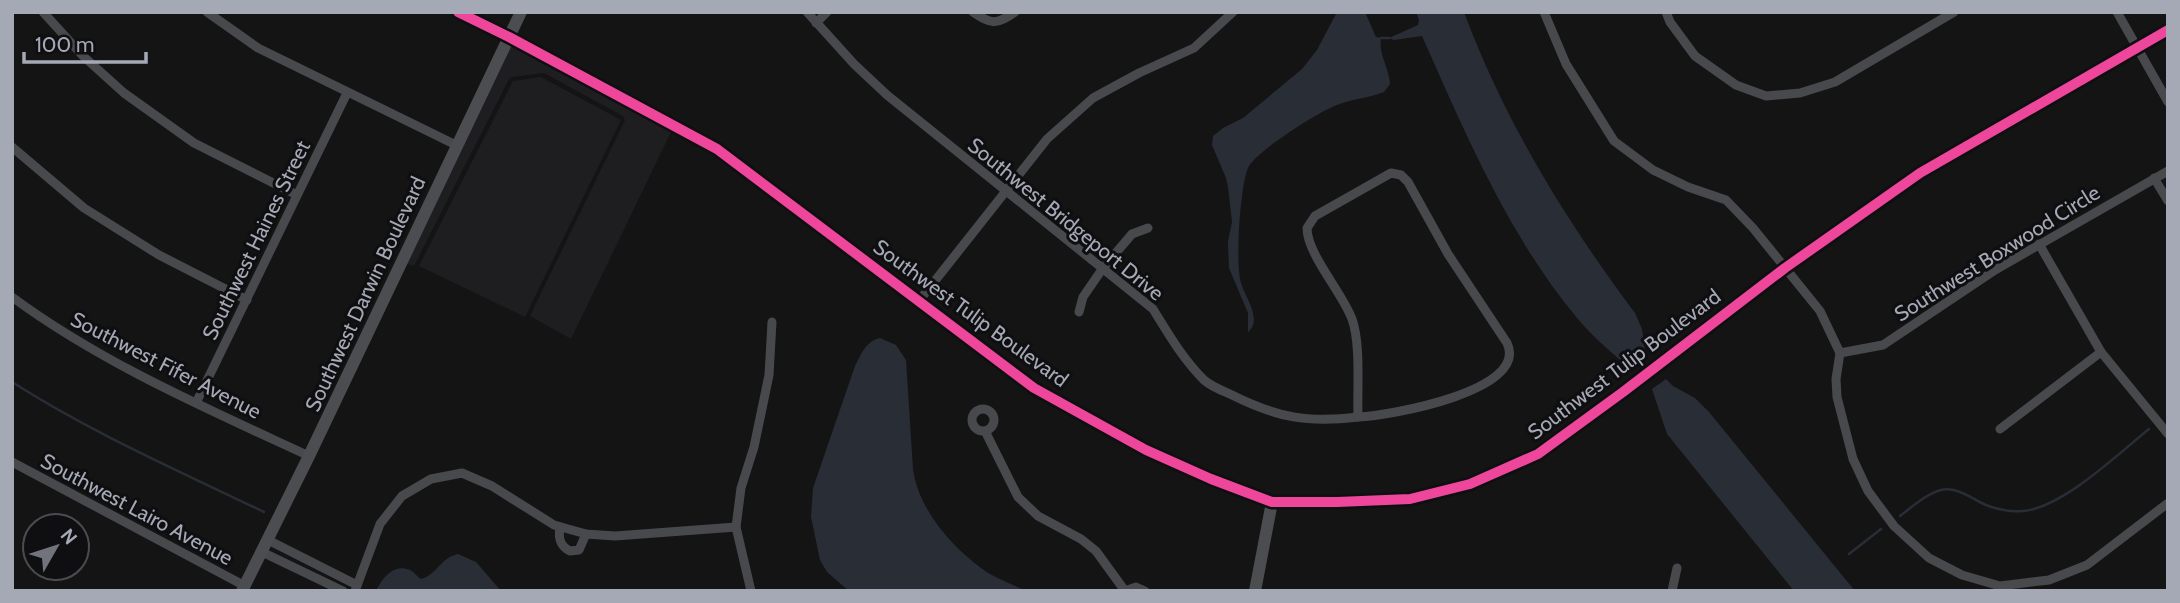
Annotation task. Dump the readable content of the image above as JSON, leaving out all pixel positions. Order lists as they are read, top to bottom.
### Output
{
  "streets": {
    "street": [
      "Southwest Bridgeport Drive",
      "Southwest Haines Street",
      "Southwest Boxwood Circle",
      "Southwest Darwin Boulevard",
      "Southwest Tulip Boulevard",
      "Southwest Fifer Avenue",
      "Southwest Lairo Avenue"
    ]
  },
  "crossings": [
    ["Southwest Haines Street", "Southwest Fifer Avenue"],
    ["Southwest Darwin Boulevard", "Southwest Tulip Boulevard"],
    ["Southwest Darwin Boulevard", "Southwest Fifer Avenue"],
    ["Southwest Darwin Boulevard", "Southwest Lairo Avenue"]
  ],
  "scale_bar": "100 m",
  "north": "top right"
}
